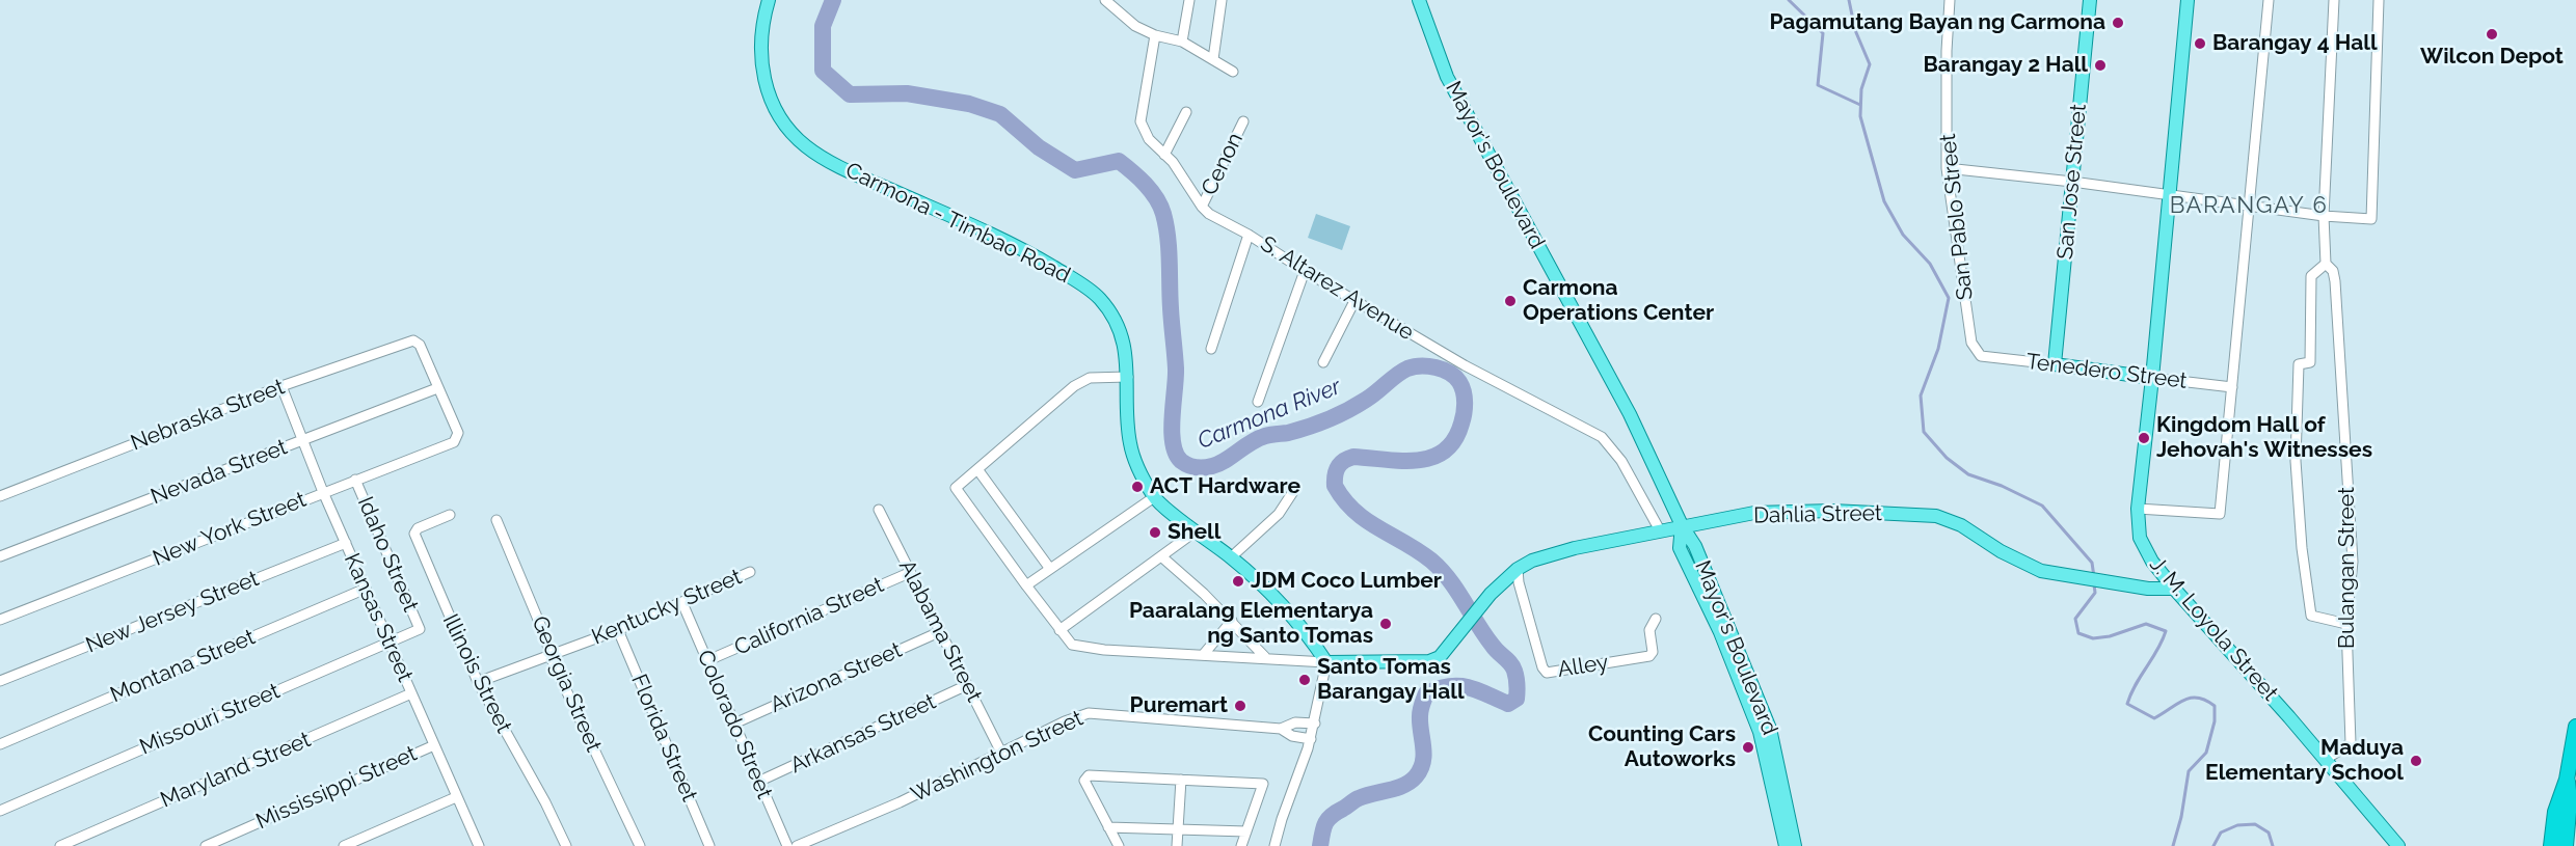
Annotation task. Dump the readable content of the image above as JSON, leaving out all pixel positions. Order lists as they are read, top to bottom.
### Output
{
  "streets": {
    "main road": [
      "Mayor's Boulevard",
      "San Jose Street",
      "Carmona - Timbao Road",
      "Tenedero Street",
      "Dahlia Street",
      "J. M. Loyola Street"
    ],
    "street": [
      "Cenon",
      "San Pablo Street",
      "S. Altarez Avenue",
      "Nebraska Street",
      "Nevada Street",
      "New York Street",
      "Idaho Street",
      "Bulangan Street",
      "Kentucky Street",
      "New Jersey Street",
      "California Street",
      "Kansas Street",
      "Alabama Street",
      "Montana Street",
      "Alley",
      "Illinois Street",
      "Arizona Street",
      "Georgia Street",
      "Missouri Street",
      "Colorado Street",
      "Arkansas Street",
      "Florida Street",
      "Washington Street",
      "Maryland Street",
      "Mississippi Street"
    ]
  },
  "crossings": [
    ["Cenon", "S. Altarez Avenue"],
    ["Mayor's Boulevard", "Dahlia Street"],
    ["San Jose Street", "Tenedero Street"],
    ["San Pablo Street", "Tenedero Street"],
    ["Carmona - Timbao Road", "Dahlia Street"],
    ["S. Altarez Avenue", "Dahlia Street"],
    ["Tenedero Street", "J. M. Loyola Street"],
    ["Nebraska Street", "Nevada Street"],
    ["Nebraska Street", "New York Street"],
    ["Nebraska Street", "Kansas Street"],
    ["Nevada Street", "New York Street"],
    ["Nevada Street", "Kansas Street"],
    ["Dahlia Street", "J. M. Loyola Street"],
    ["Dahlia Street", "Alley"],
    ["New York Street", "Idaho Street"],
    ["New York Street", "Kansas Street"],
    ["Idaho Street", "Missouri Street"],
    ["Bulangan Street", "J. M. Loyola Street"],
    ["Kentucky Street", "Illinois Street"],
    ["Kentucky Street", "Georgia Street"],
    ["Kentucky Street", "Colorado Street"],
    ["Kentucky Street", "Florida Street"],
    ["New Jersey Street", "Kansas Street"],
    ["California Street", "Alabama Street"],
    ["California Street", "Colorado Street"],
    ["Kansas Street", "Montana Street"],
    ["Kansas Street", "Missouri Street"],
    ["Kansas Street", "Maryland Street"],
    ["Kansas Street", "Mississippi Street"],
    ["Alabama Street", "Arizona Street"],
    ["Alabama Street", "Arkansas Street"],
    ["Alabama Street", "Washington Street"],
    ["Arizona Street", "Colorado Street"],
    ["Colorado Street", "Arkansas Street"]
  ],
  "districts": ["BARANGAY 6"],
  "water": ["Carmona River"],
  "places": [
    "Pagamutang Bayan ng Carmona",
    "Wilcon Depot",
    "Barangay 4 Hall",
    "Barangay 2 Hall",
    "Carmona Operations Center",
    "Kingdom Hall of Jehovah's Witnesses",
    "ACT Hardware",
    "Shell",
    "JDM Coco Lumber",
    "Paaralang Elementarya ng Santo Tomas",
    "Santo Tomas Barangay Hall",
    "Puremart",
    "Counting Cars Autoworks",
    "Maduya Elementary School"
  ]
}
